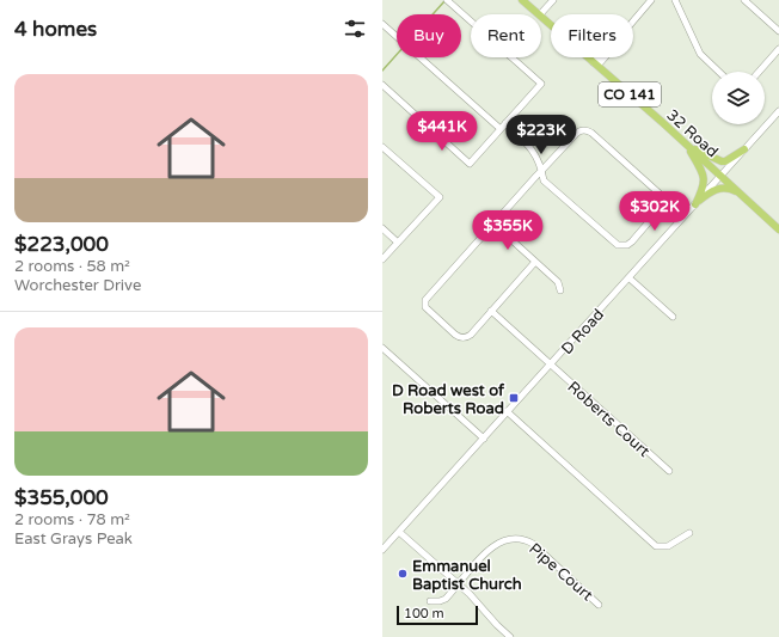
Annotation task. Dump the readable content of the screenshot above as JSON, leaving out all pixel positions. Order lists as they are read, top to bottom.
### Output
{
  "streets": {
    "main road": ["CO 141", "32 Road"],
    "street": ["D Road", "Roberts Court", "Pipe Court"]
  },
  "crossings": [
    ["32 Road", "D Road"],
    ["D Road", "Roberts Court"]
  ],
  "places": {
    "transit": ["D Road west of Roberts Road"],
    "other": ["Emmanuel Baptist Church"]
  },
  "scale_bar": "100 m",
  "page": {
    "heading": "4 homes",
    "chip": ["Buy", "Rent", "Filters"],
    "list": [
      {
        "name": "$223,000",
        "note": "2 rooms · 58 m² · Worchester Drive"
      },
      {
        "name": "$355,000",
        "note": "2 rooms · 78 m² · East Grays Peak"
      }
    ],
    "price": [
      "$441K",
      "$223K",
      "$302K",
      "$355K"
    ],
    "scale": "100 m"
  }
}
